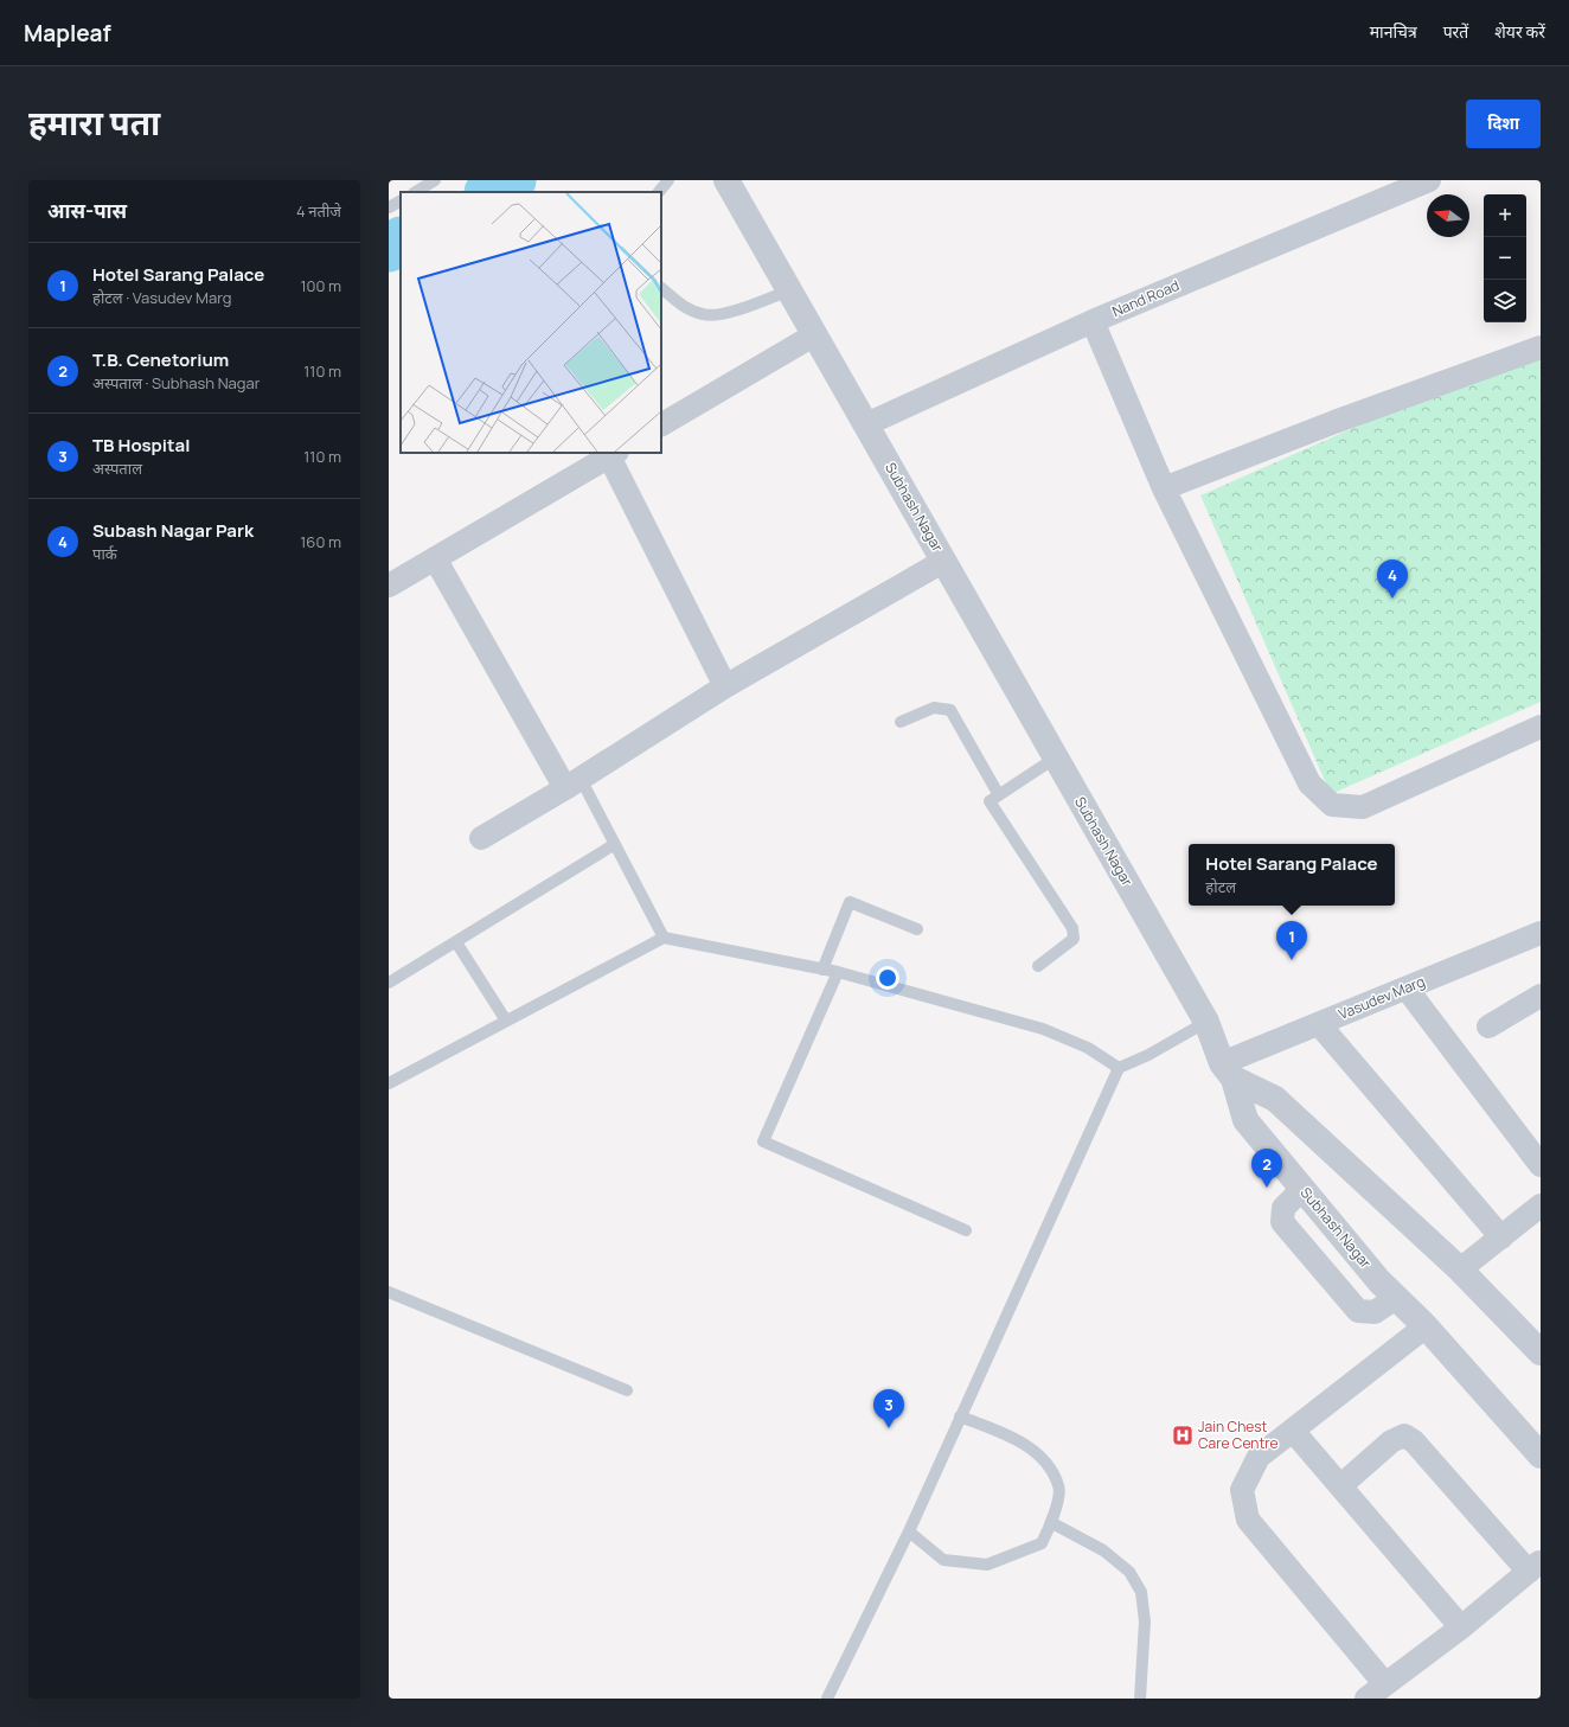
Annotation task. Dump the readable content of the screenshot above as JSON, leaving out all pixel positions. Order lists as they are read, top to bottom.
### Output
{
  "streets": {
    "street": ["Nand Road", "Subhash Nagar", "Vasudev Marg"]
  },
  "crossings": [
    ["Nand Road", "Subhash Nagar"],
    ["Subhash Nagar", "Vasudev Marg"]
  ],
  "places": {
    "hospital": ["Jain Chest Care Centre"]
  },
  "north": "left",
  "page": {
    "header": "Mapleaf",
    "nav": ["मानचित्र", "परतें", "शेयर करें"],
    "title": "हमारा पता",
    "buttons": "दिशा",
    "heading": ["आस-पास", "4 नतीजे"],
    "map_buttons": ["+", "−"],
    "list": [
      {
        "mark": "1",
        "name": "Hotel Sarang Palace",
        "note": "होटल · Vasudev Marg",
        "value": "100 m"
      },
      {
        "mark": "2",
        "name": "T.B. Cenetorium",
        "note": "अस्पताल · Subhash Nagar",
        "value": "110 m"
      },
      {
        "mark": "3",
        "name": "TB Hospital",
        "note": "अस्पताल",
        "value": "110 m"
      },
      {
        "mark": "4",
        "name": "Subash Nagar Park",
        "note": "पार्क",
        "value": "160 m"
      }
    ],
    "pins": [
      "4",
      "1",
      "2",
      "3"
    ],
    "popup": ["Hotel Sarang Palace", "होटल"]
  }
}
